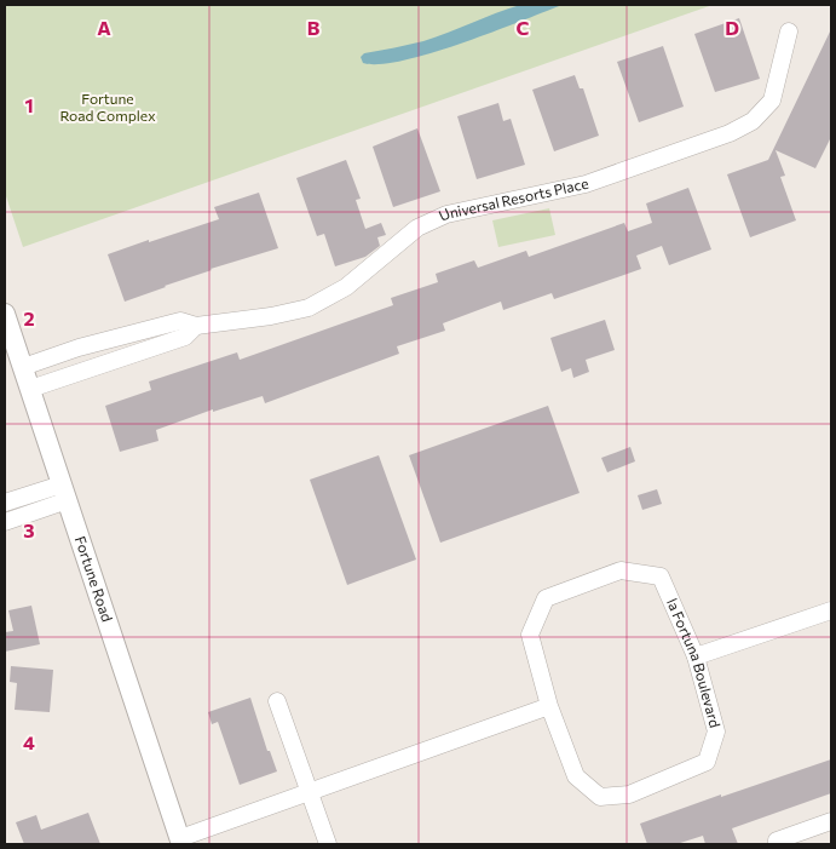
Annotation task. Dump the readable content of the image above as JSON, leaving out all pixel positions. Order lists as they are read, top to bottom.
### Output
{
  "streets": {
    "street": ["Universal Resorts Place", "Fortune Road", "la Fortuna Boulevard"]
  },
  "crossings": [
    ["Universal Resorts Place", "Fortune Road"]
  ],
  "parks": ["Fortune Road Complex"],
  "grid": {
    "columns": [
      "A",
      "B",
      "C",
      "D"
    ],
    "rows": [
      "1",
      "2",
      "3",
      "4"
    ]
  }
}
